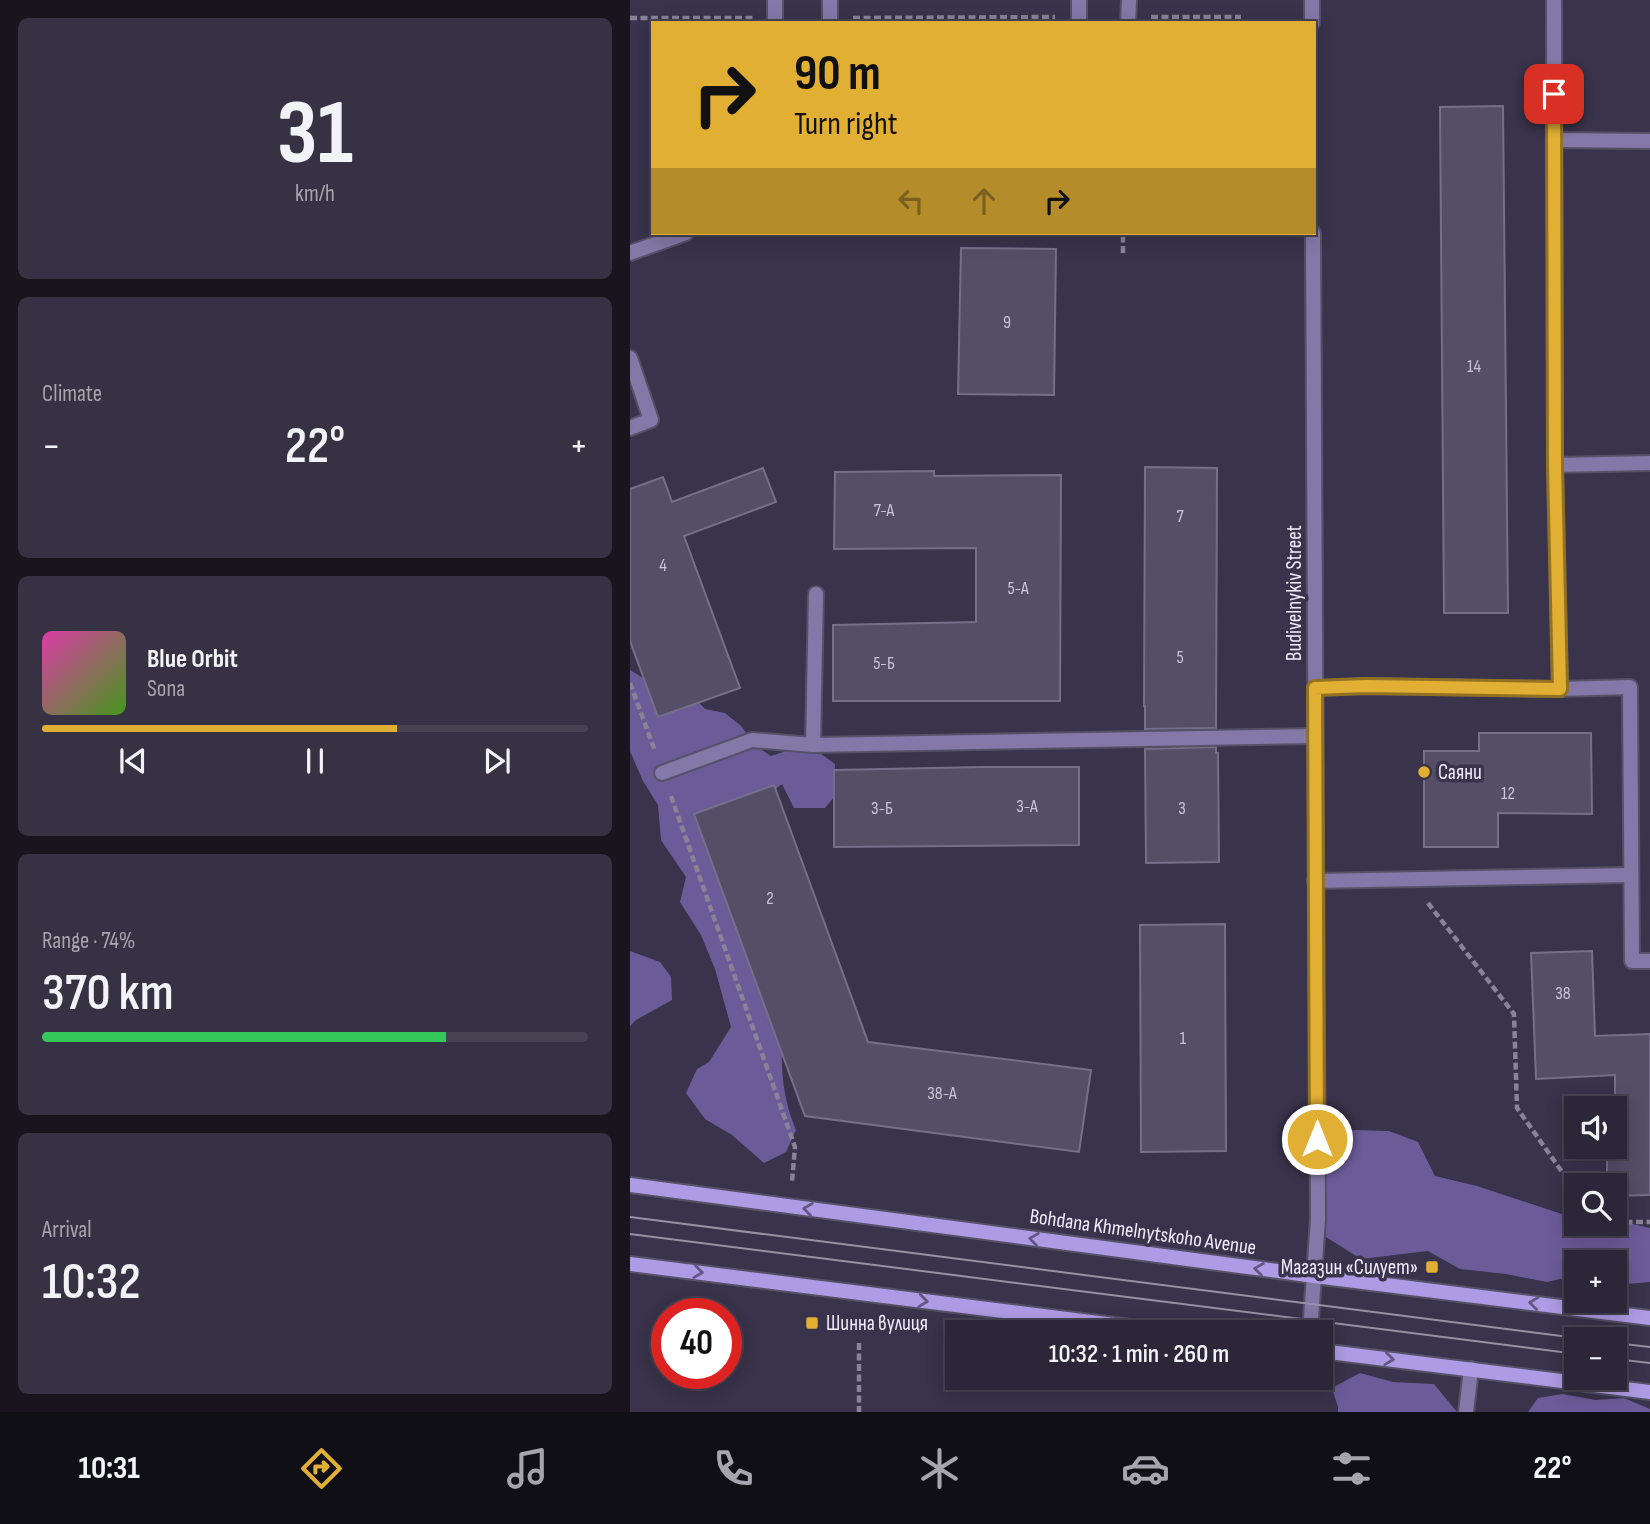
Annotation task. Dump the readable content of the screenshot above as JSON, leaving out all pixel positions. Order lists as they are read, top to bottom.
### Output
{
  "streets": {
    "main road": ["Bohdana Khmelnytskoho Avenue"],
    "street": ["Budivelnykiv Street"]
  },
  "crossings": [
    ["Budivelnykiv Street", "Bohdana Khmelnytskoho Avenue"]
  ],
  "places": {
    "other": ["Саяни"],
    "transit": ["Магазин «Силует»", "Шинна вулиця"]
  },
  "house_numbers": [
    "9",
    "14",
    "7-А",
    "7",
    "4",
    "5-А",
    "5",
    "5-Б",
    "12",
    "3-А",
    "3-Б",
    "3",
    "2",
    "38",
    "1",
    "38-А"
  ],
  "page": {
    "tile": [
      ["31", "km/h"],
      "Climate",
      ["Range · 74%", "370 km"],
      ["Arrival", "10:32"]
    ],
    "turn": ["90 m", "Turn right"],
    "heat": ["−", "22°", "+"],
    "song": ["Blue Orbit", "Sona"],
    "map_buttons": ["+", "−"],
    "limit": "40",
    "trip": "10:32 · 1 min · 260 m",
    "tabs": ["10:31", "22°"]
  }
}
